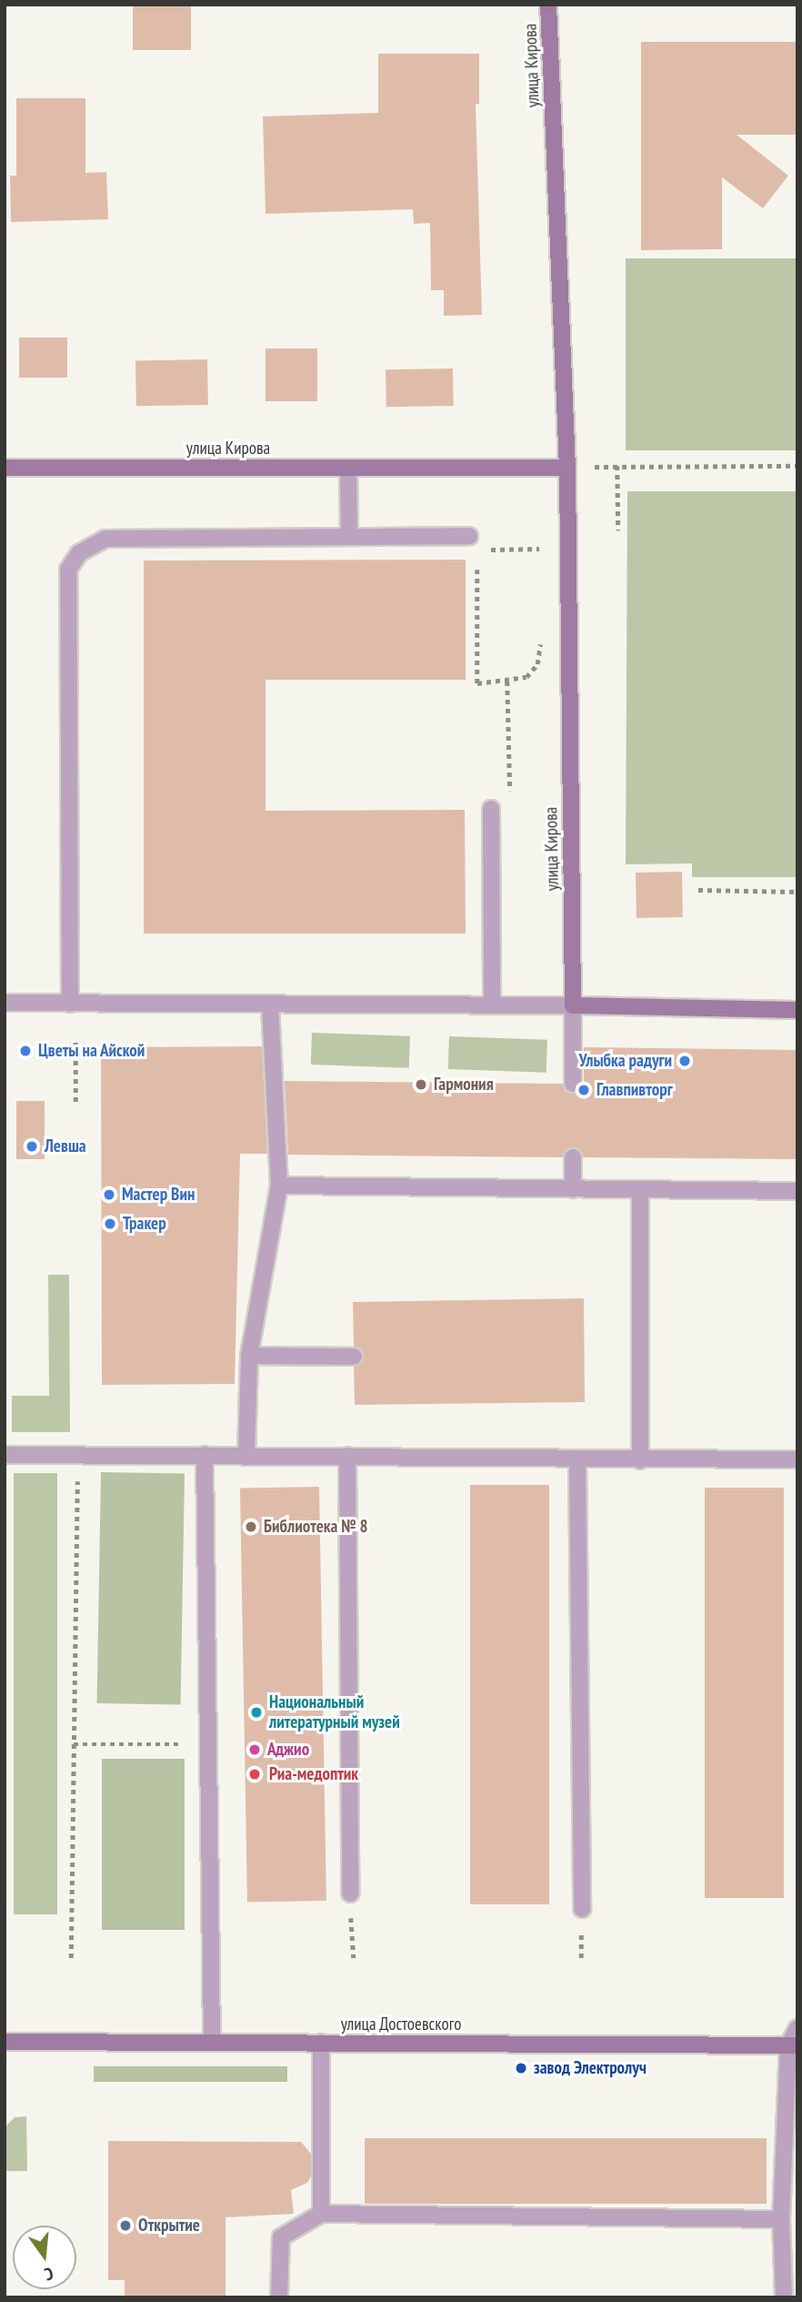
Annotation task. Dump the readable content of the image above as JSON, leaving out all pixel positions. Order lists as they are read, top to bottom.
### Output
{
  "streets": {
    "street": ["улица Кирова", "улица Достоевского"]
  },
  "places": [
    "Цветы на Айской",
    "Улыбка радуги",
    "Гармония",
    "Главпивторг",
    "Левша",
    "Мастер Вин",
    "Тракер",
    "Библиотека № 8",
    "Национальный литературный музей",
    "Аджио",
    "Риа-медоптик",
    "завод Электролуч",
    "Открытие"
  ],
  "north": "bottom"
}
